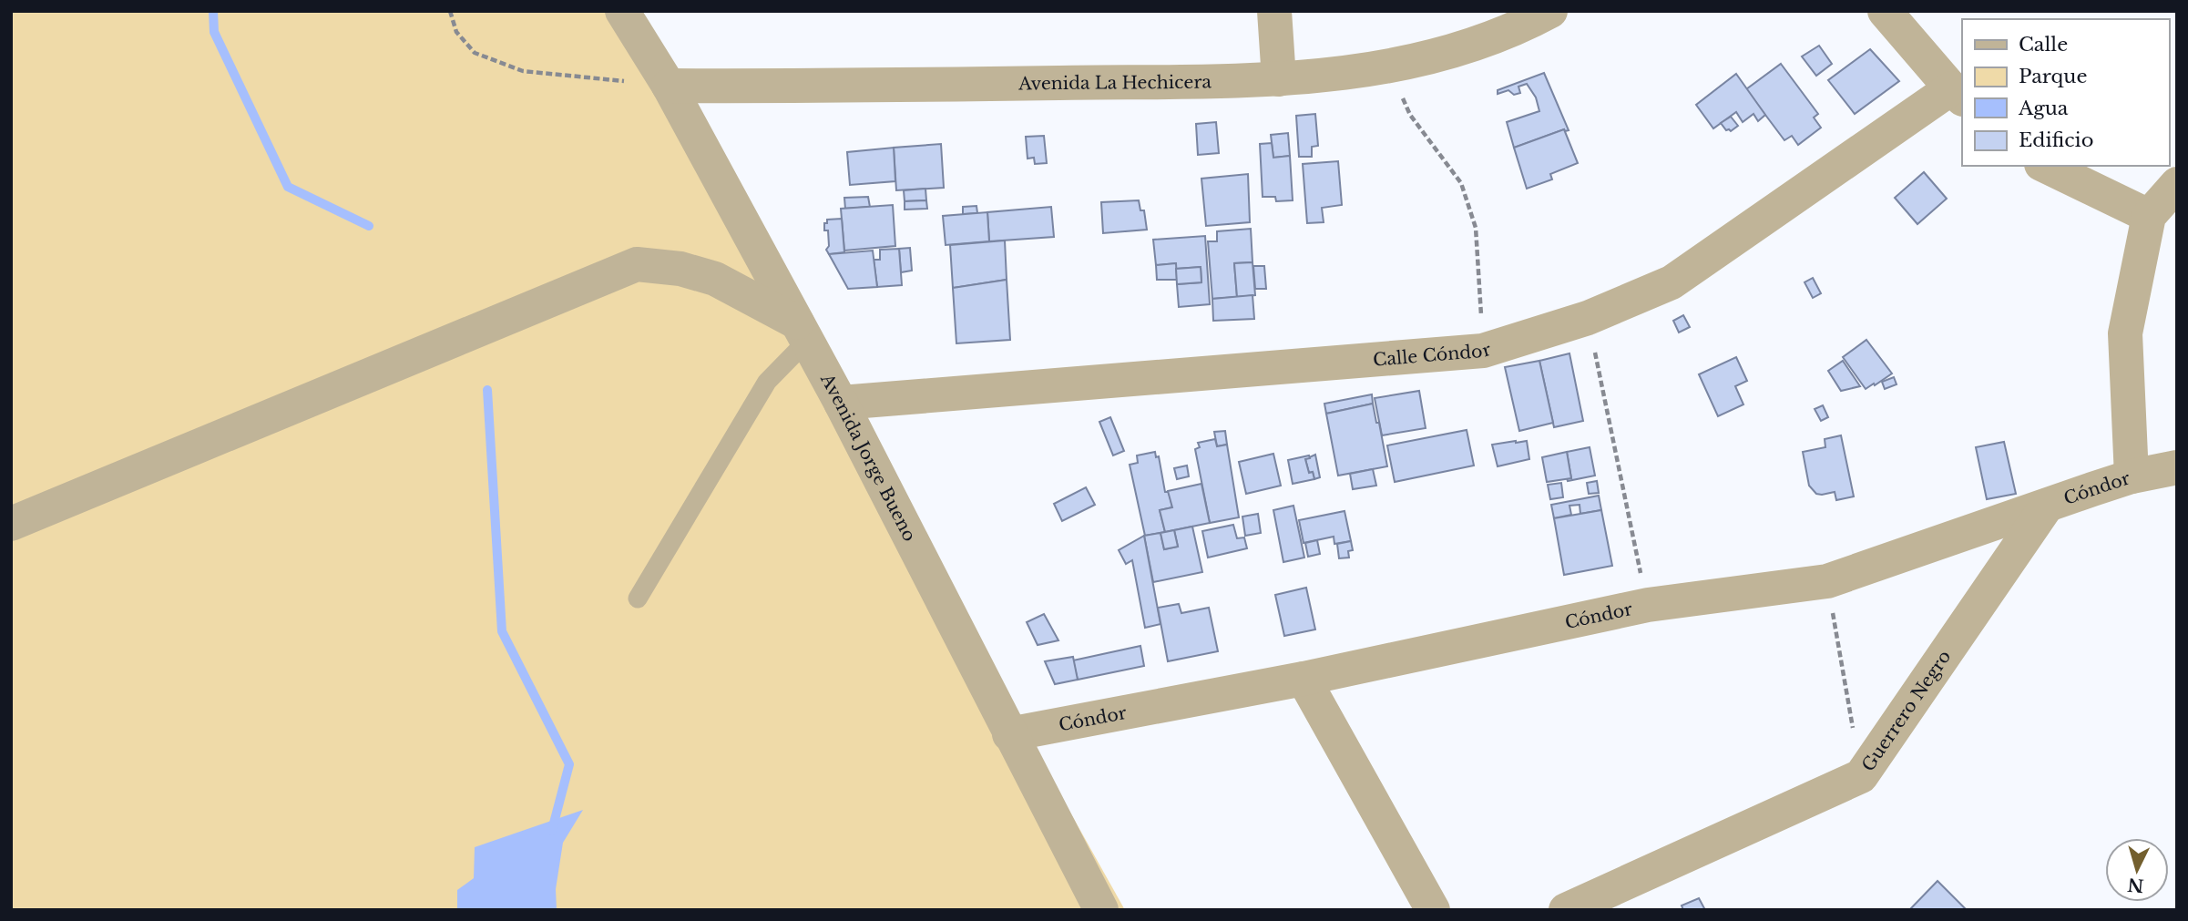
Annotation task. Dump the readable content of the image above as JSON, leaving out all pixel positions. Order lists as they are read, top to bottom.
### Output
{
  "streets": {
    "street": [
      "Avenida La Hechicera",
      "Calle Cóndor",
      "Avenida Jorge Bueno",
      "Cóndor",
      "Guerrero Negro"
    ]
  },
  "crossings": [
    ["Avenida La Hechicera", "Avenida Jorge Bueno"],
    ["Calle Cóndor", "Avenida Jorge Bueno"],
    ["Avenida Jorge Bueno", "Cóndor"],
    ["Cóndor", "Guerrero Negro"]
  ],
  "legend": [
    "Calle",
    "Parque",
    "Agua",
    "Edificio"
  ],
  "north": "bottom"
}
